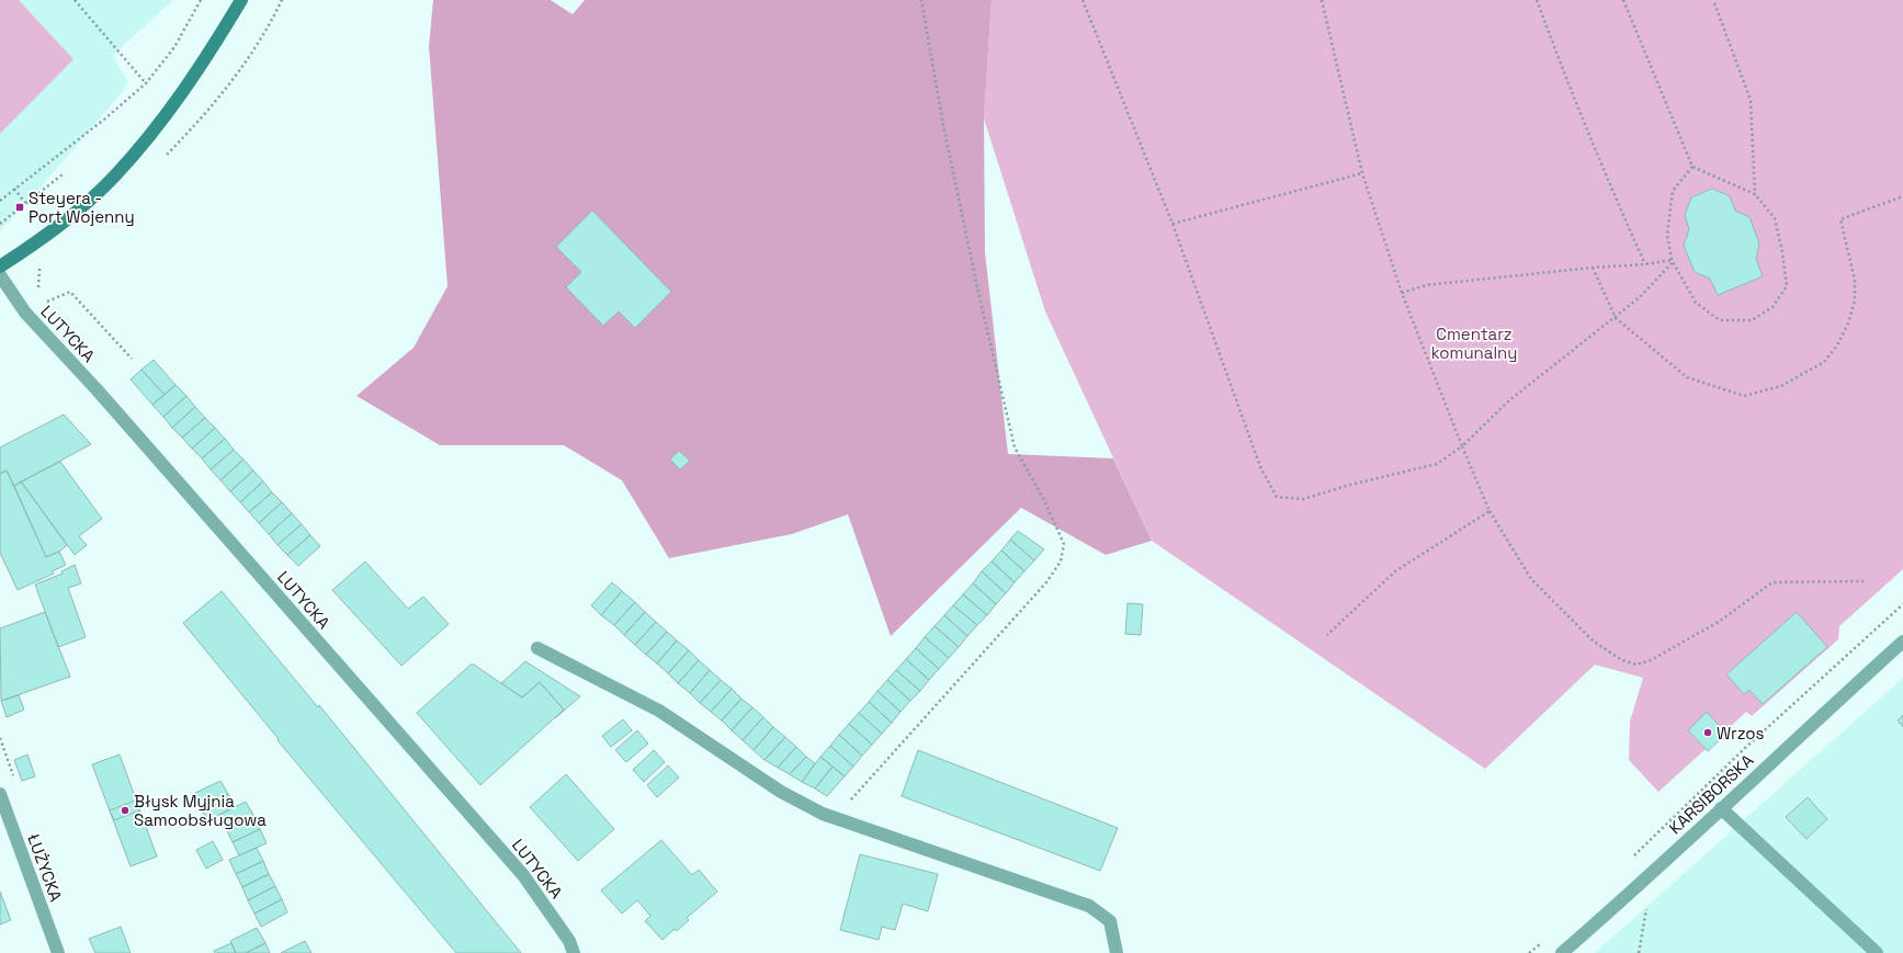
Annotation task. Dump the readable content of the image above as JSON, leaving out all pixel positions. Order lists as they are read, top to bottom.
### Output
{
  "streets": {
    "street": ["LUTYCKA", "KARSIBORSKA", "ŁUŻYCKA"]
  },
  "parks": ["Cmentarz komunalny"],
  "places": {
    "transit": ["Steyera - Port Wojenny"],
    "other": ["Wrzos", "Błysk Myjnia Samoobsługowa"]
  }
}
